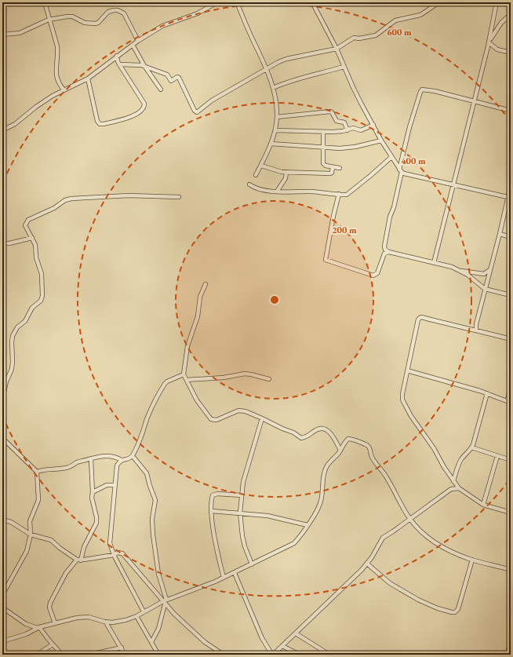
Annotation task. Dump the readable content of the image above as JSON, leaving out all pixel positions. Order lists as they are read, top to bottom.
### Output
{
  "rings": ["600 m", "400 m", "200 m"]
}
